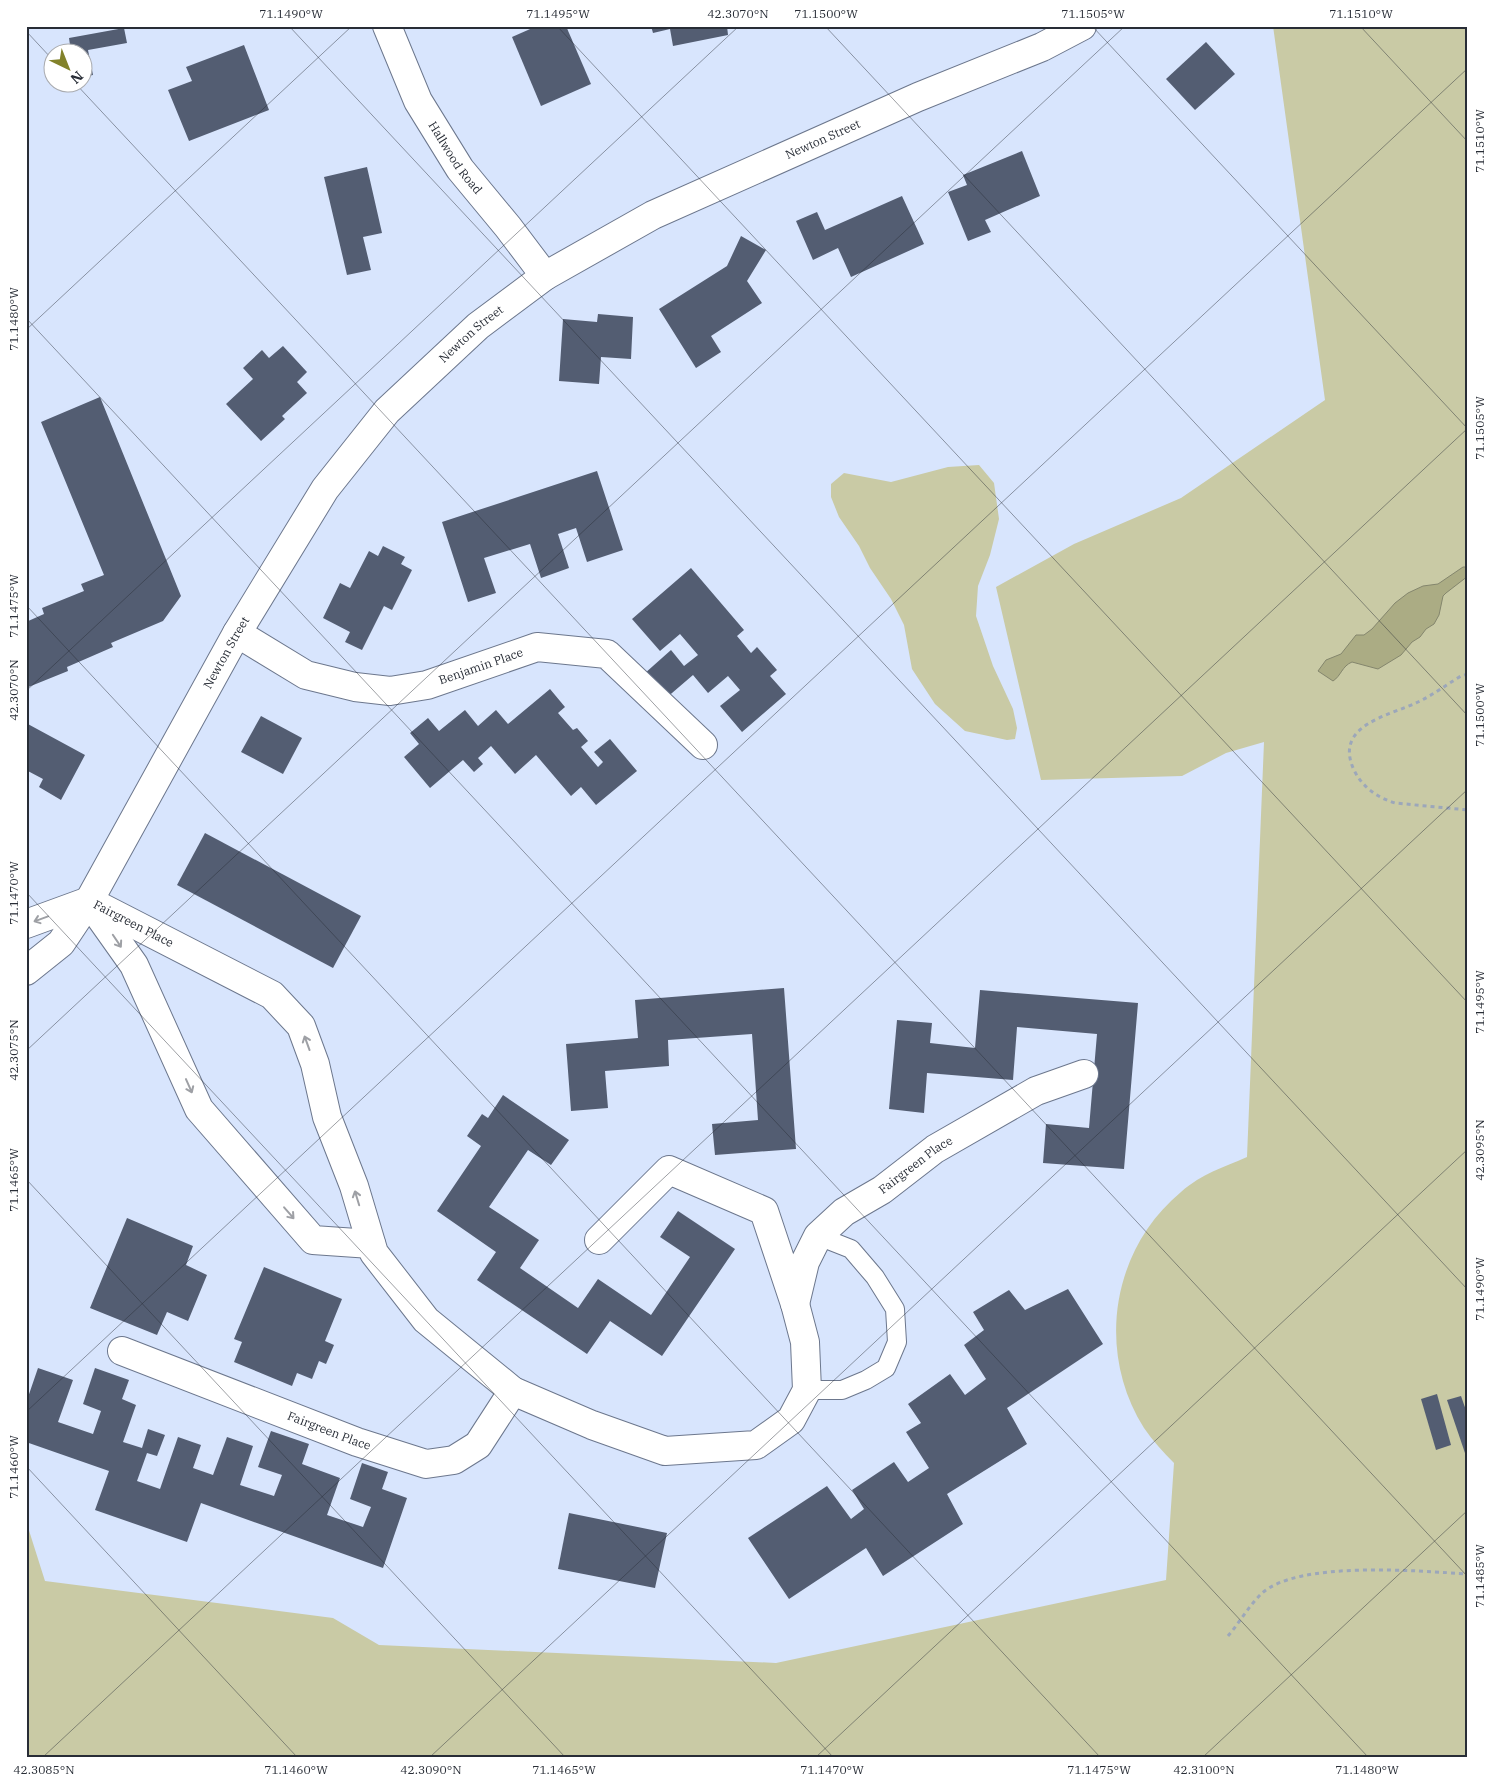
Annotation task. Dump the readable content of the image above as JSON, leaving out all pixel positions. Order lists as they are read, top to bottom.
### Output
{
  "streets": {
    "street": [
      "Newton Street",
      "Hallwood Road",
      "Benjamin Place",
      "Fairgreen Place"
    ]
  },
  "crossings": [
    ["Newton Street", "Hallwood Road"],
    ["Newton Street", "Benjamin Place"],
    ["Newton Street", "Fairgreen Place"]
  ],
  "north": "bottom right",
  "coordinates": [
    "71.1490°W",
    "71.1495°W",
    "42.3070°N",
    "71.1500°W",
    "71.1505°W",
    "71.1510°W",
    "71.1480°W",
    "71.1475°W",
    "71.1470°W",
    "42.3075°N",
    "42.3095°N",
    "71.1465°W",
    "71.1460°W",
    "71.1485°W",
    "42.3085°N",
    "42.3090°N",
    "42.3100°N"
  ]
}
